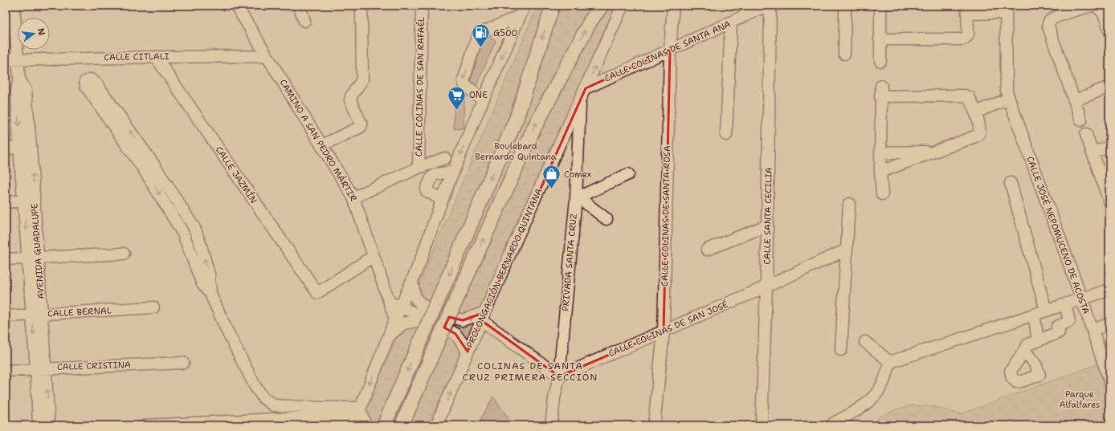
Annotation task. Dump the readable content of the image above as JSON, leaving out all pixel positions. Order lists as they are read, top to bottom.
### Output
{
  "streets": {
    "street": [
      "CALLE COLINAS DE SANTA ANA",
      "CALLE CITLALI",
      "CALLE COLINAS DE SAN RAFAÉL",
      "CAMINO A SAN PEDRO MÁRTIR",
      "CALLE JAZMÍN",
      "CALLE COLINAS DE SANTA ROSA",
      "CALLE SANTA CECILIA",
      "CALLE JOSÉ NEPOMUCENO DE ACOSTA",
      "AVENIDA GUADALUPE",
      "PRIVADA SANTA CRUZ",
      "PROLONGACIÓN BERNARDO QUINTANA",
      "CALLE BERNAL",
      "CALLE COLINAS DE SAN JOSÉ",
      "CALLE CRISTINA"
    ]
  },
  "crossings": [
    ["CALLE COLINAS DE SANTA ANA", "CALLE COLINAS DE SANTA ROSA"],
    ["CALLE COLINAS DE SANTA ANA", "PRIVADA SANTA CRUZ"],
    ["CALLE COLINAS DE SANTA ANA", "PROLONGACIÓN BERNARDO QUINTANA"],
    ["CALLE CITLALI", "CAMINO A SAN PEDRO MÁRTIR"],
    ["CALLE CITLALI", "CALLE JAZMÍN"],
    ["CALLE CITLALI", "AVENIDA GUADALUPE"],
    ["CAMINO A SAN PEDRO MÁRTIR", "CALLE JAZMÍN"],
    ["CALLE COLINAS DE SANTA ROSA", "CALLE COLINAS DE SAN JOSÉ"],
    ["CALLE SANTA CECILIA", "CALLE COLINAS DE SAN JOSÉ"],
    ["AVENIDA GUADALUPE", "CALLE BERNAL"],
    ["AVENIDA GUADALUPE", "CALLE CRISTINA"],
    ["PRIVADA SANTA CRUZ", "PROLONGACIÓN BERNARDO QUINTANA"],
    ["PRIVADA SANTA CRUZ", "CALLE COLINAS DE SAN JOSÉ"]
  ],
  "districts": ["COLINAS DE SANTA CRUZ PRIMERA SECCIÓN"],
  "parks": ["Boulebard Bernardo Quintana", "Parque Alfalfares"],
  "places": {
    "fuel station": ["G500"],
    "supermarket": ["ONE"],
    "shop": ["Comex"]
  },
  "north": "right"
}
